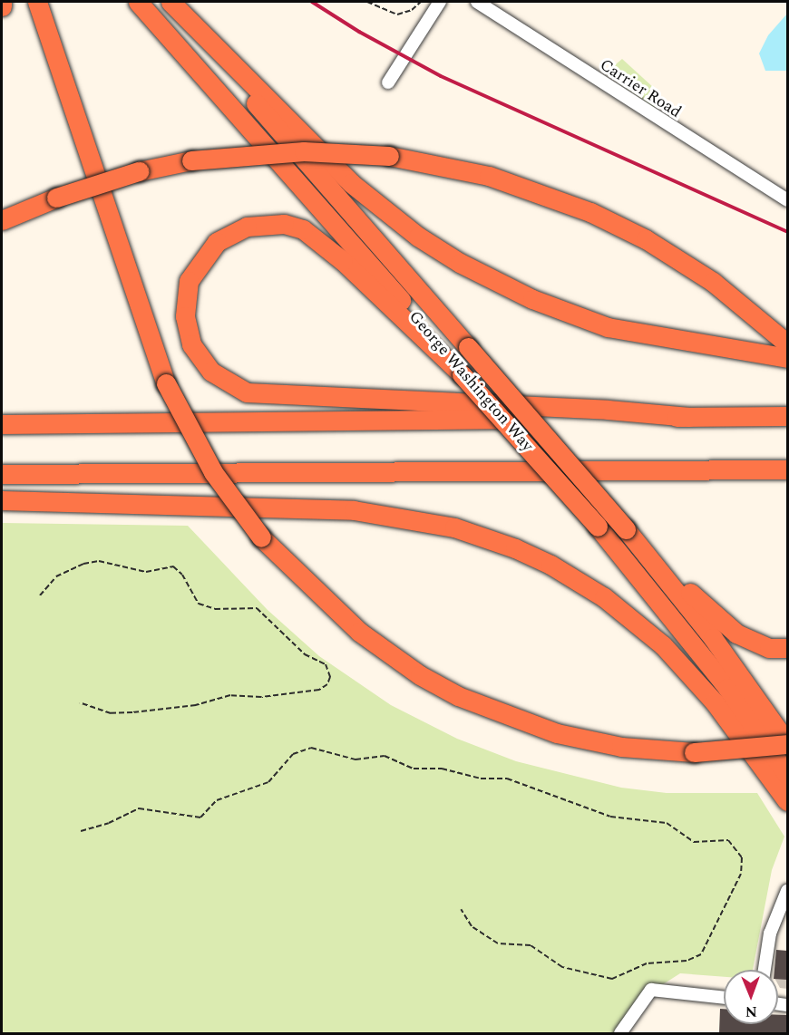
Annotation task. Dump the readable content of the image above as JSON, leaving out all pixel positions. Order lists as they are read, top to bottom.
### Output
{
  "streets": {
    "highway": ["George Washington Way"],
    "street": ["Carrier Road"]
  },
  "north": "bottom"
}
